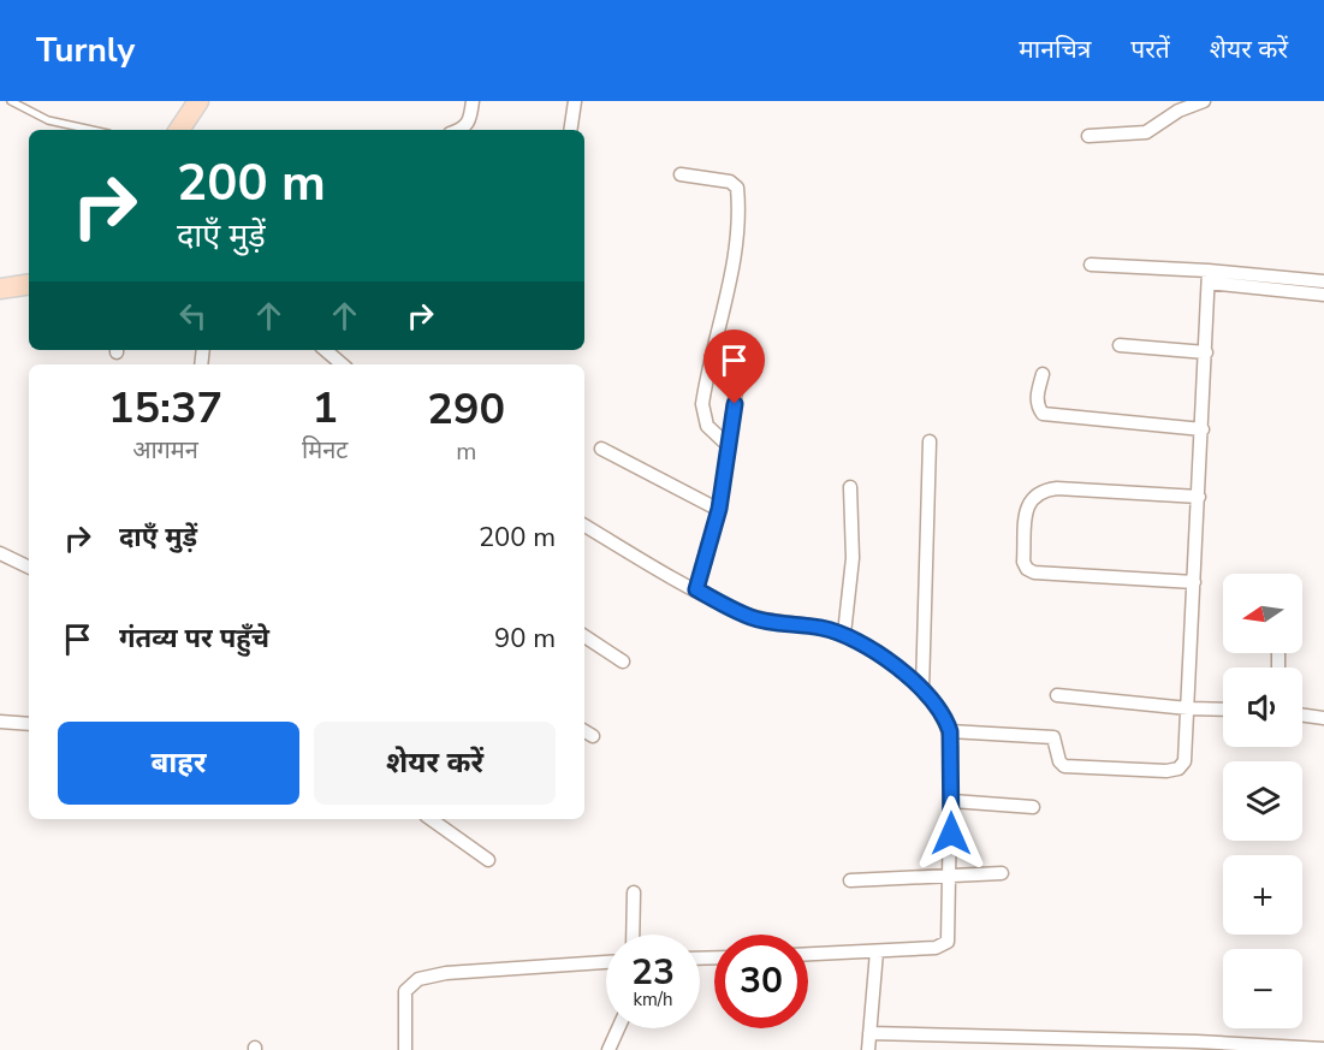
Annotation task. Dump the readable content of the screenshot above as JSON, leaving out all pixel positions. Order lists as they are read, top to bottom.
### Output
{
  "north": "left",
  "page": {
    "header": "Turnly",
    "nav": ["मानचित्र", "परतें", "शेयर करें"],
    "turn": ["200 m", "दाएँ मुड़ें"],
    "eta": [
      "15:37",
      "आगमन",
      "1",
      "मिनट",
      "290",
      "m"
    ],
    "list": [
      {
        "name": "दाएँ मुड़ें",
        "value": "200 m"
      },
      {
        "name": "गंतव्य पर पहुँचे",
        "value": "90 m"
      }
    ],
    "map_buttons": ["+", "−"],
    "buttons": ["बाहर", "शेयर करें"],
    "speed": "23 km/h",
    "limit": "30"
  }
}
